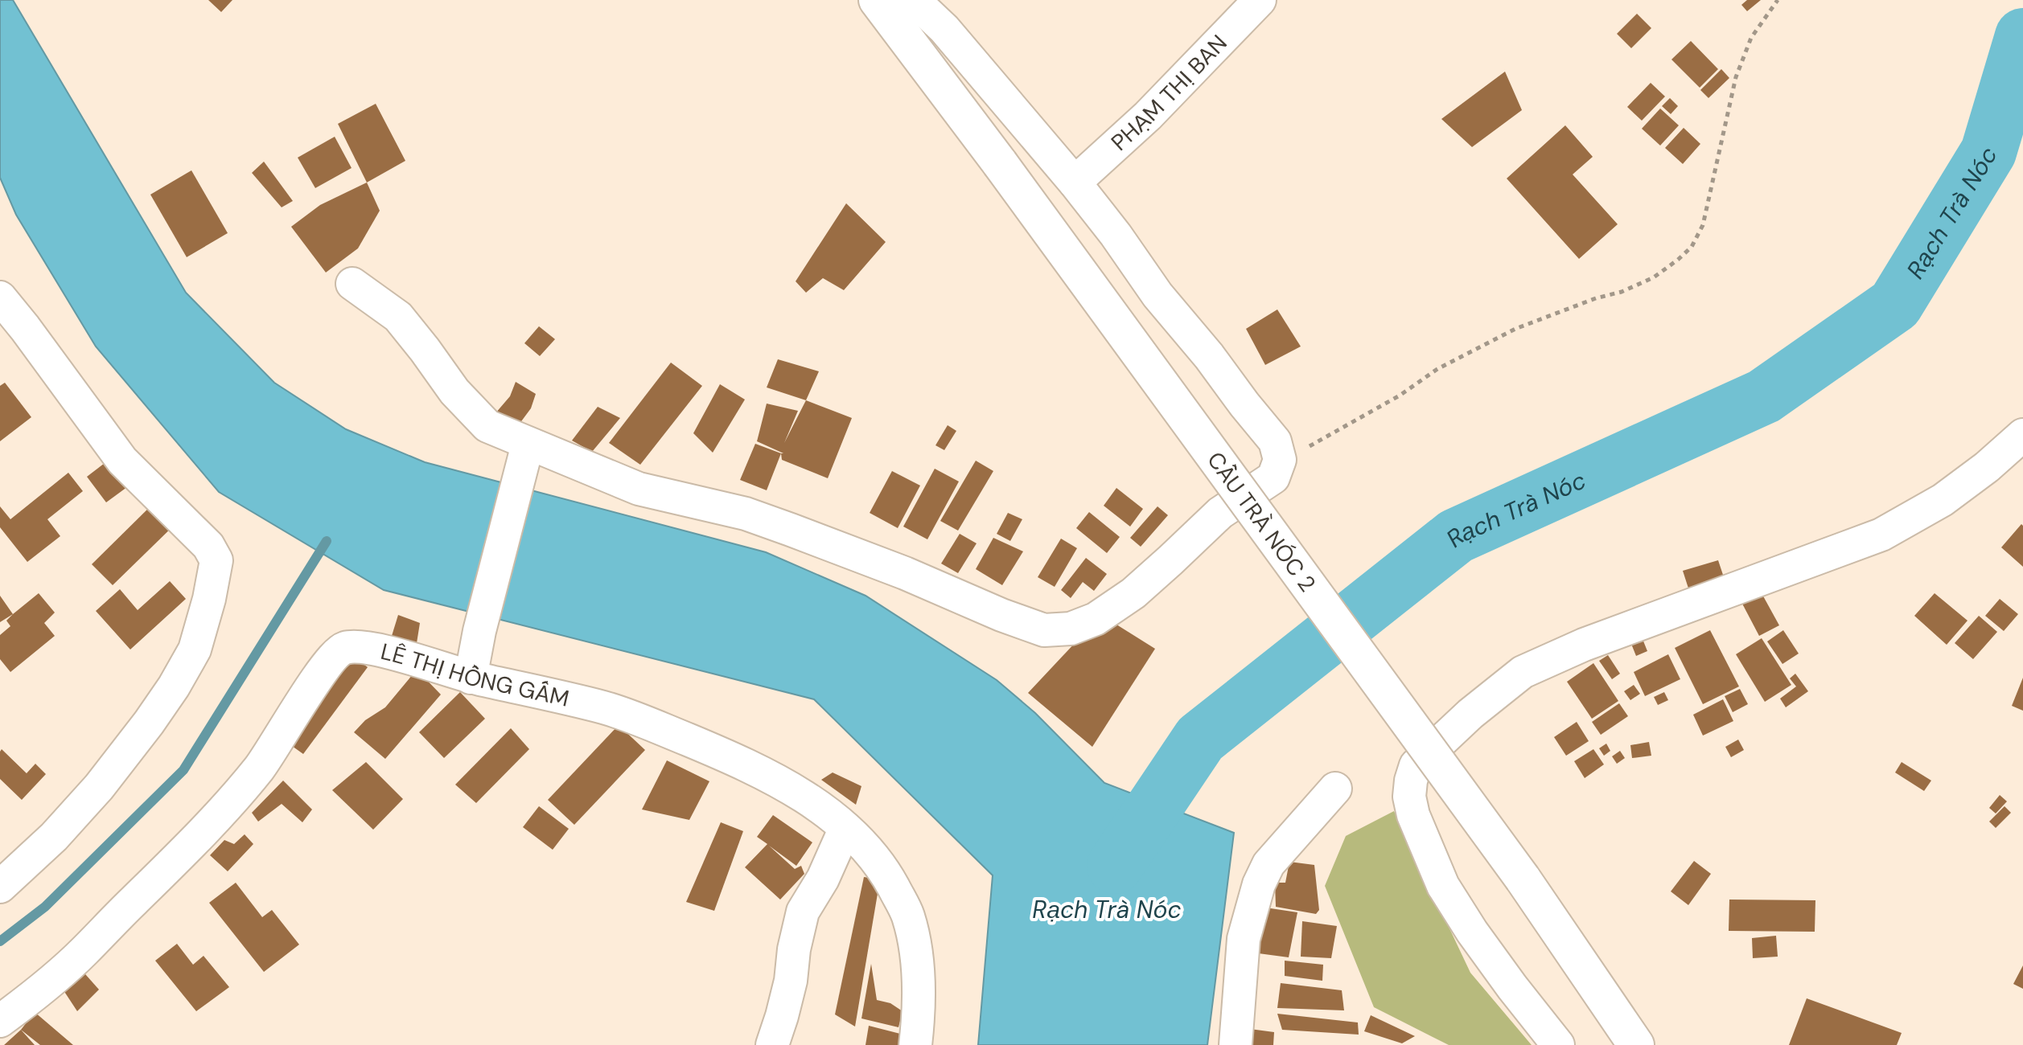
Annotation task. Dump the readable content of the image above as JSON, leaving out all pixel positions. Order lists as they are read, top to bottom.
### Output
{
  "streets": {
    "main road": ["CẦU TRÀ NÓC 2"],
    "street": ["PHẠM THỊ BAN", "LÊ THỊ HỒNG GẤM"]
  },
  "water": ["Rạch Trà Nóc"]
}
